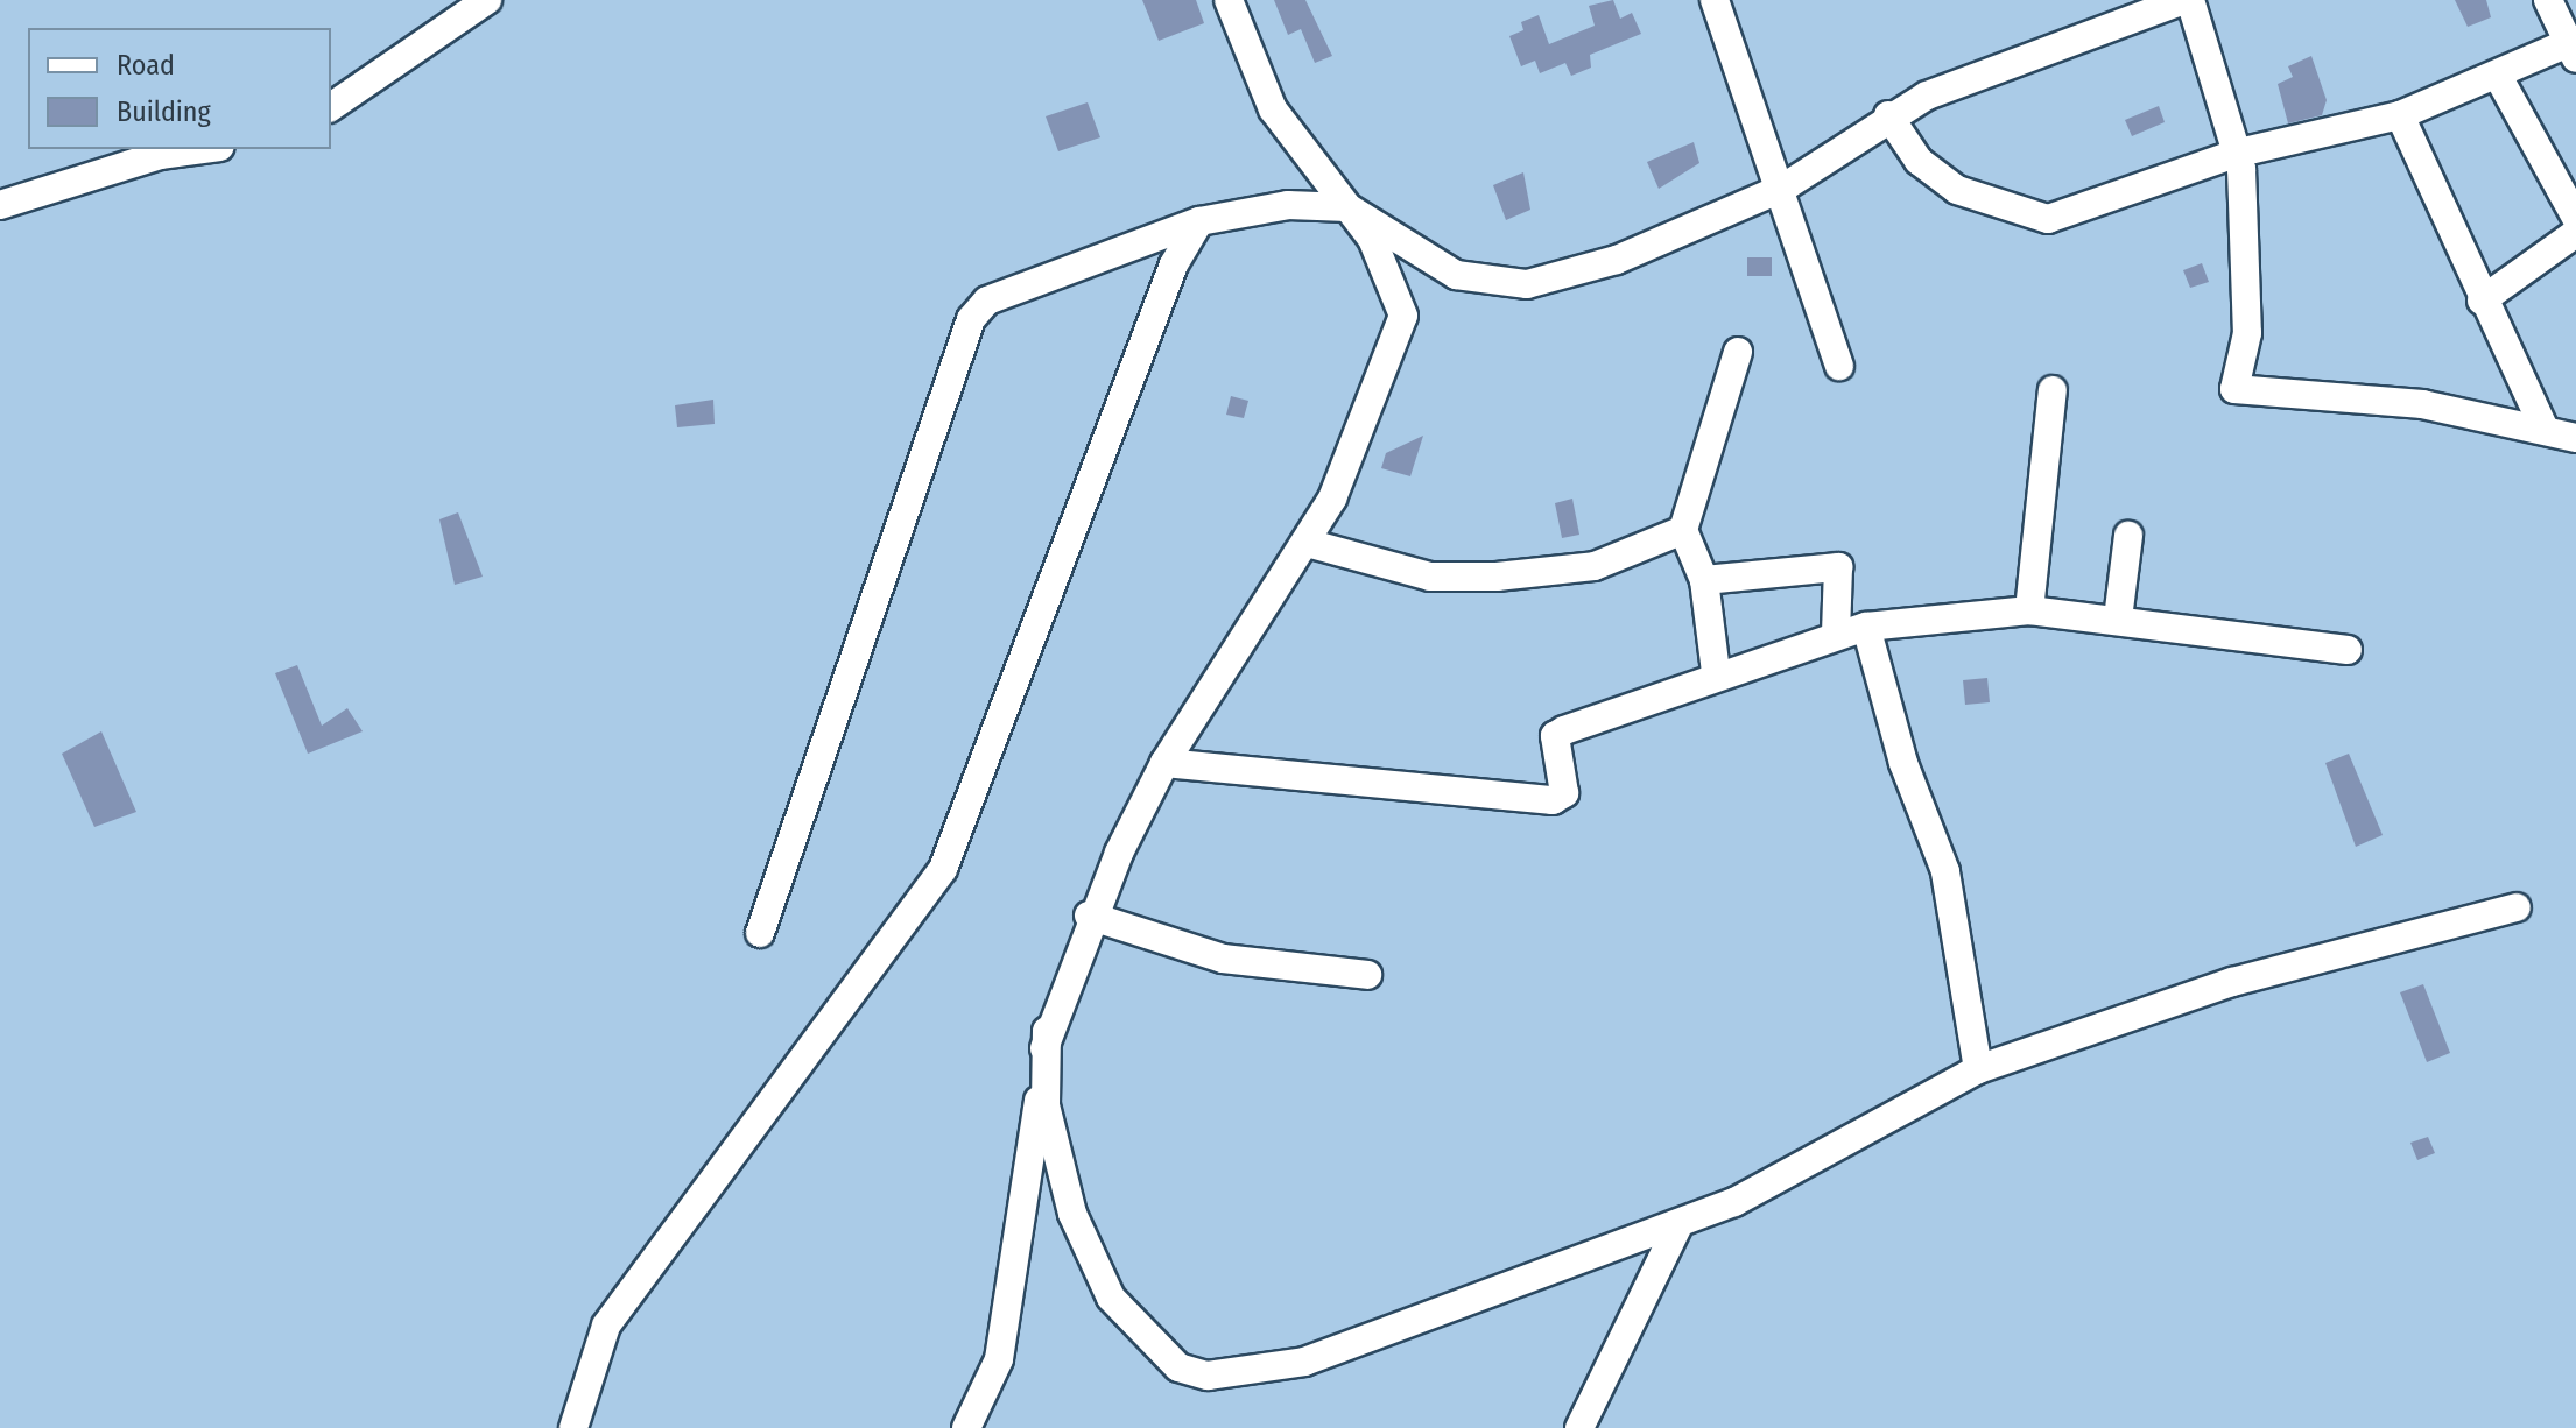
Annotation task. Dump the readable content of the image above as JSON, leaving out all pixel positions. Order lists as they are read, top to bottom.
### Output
{
  "legend": ["Road", "Building"]
}
